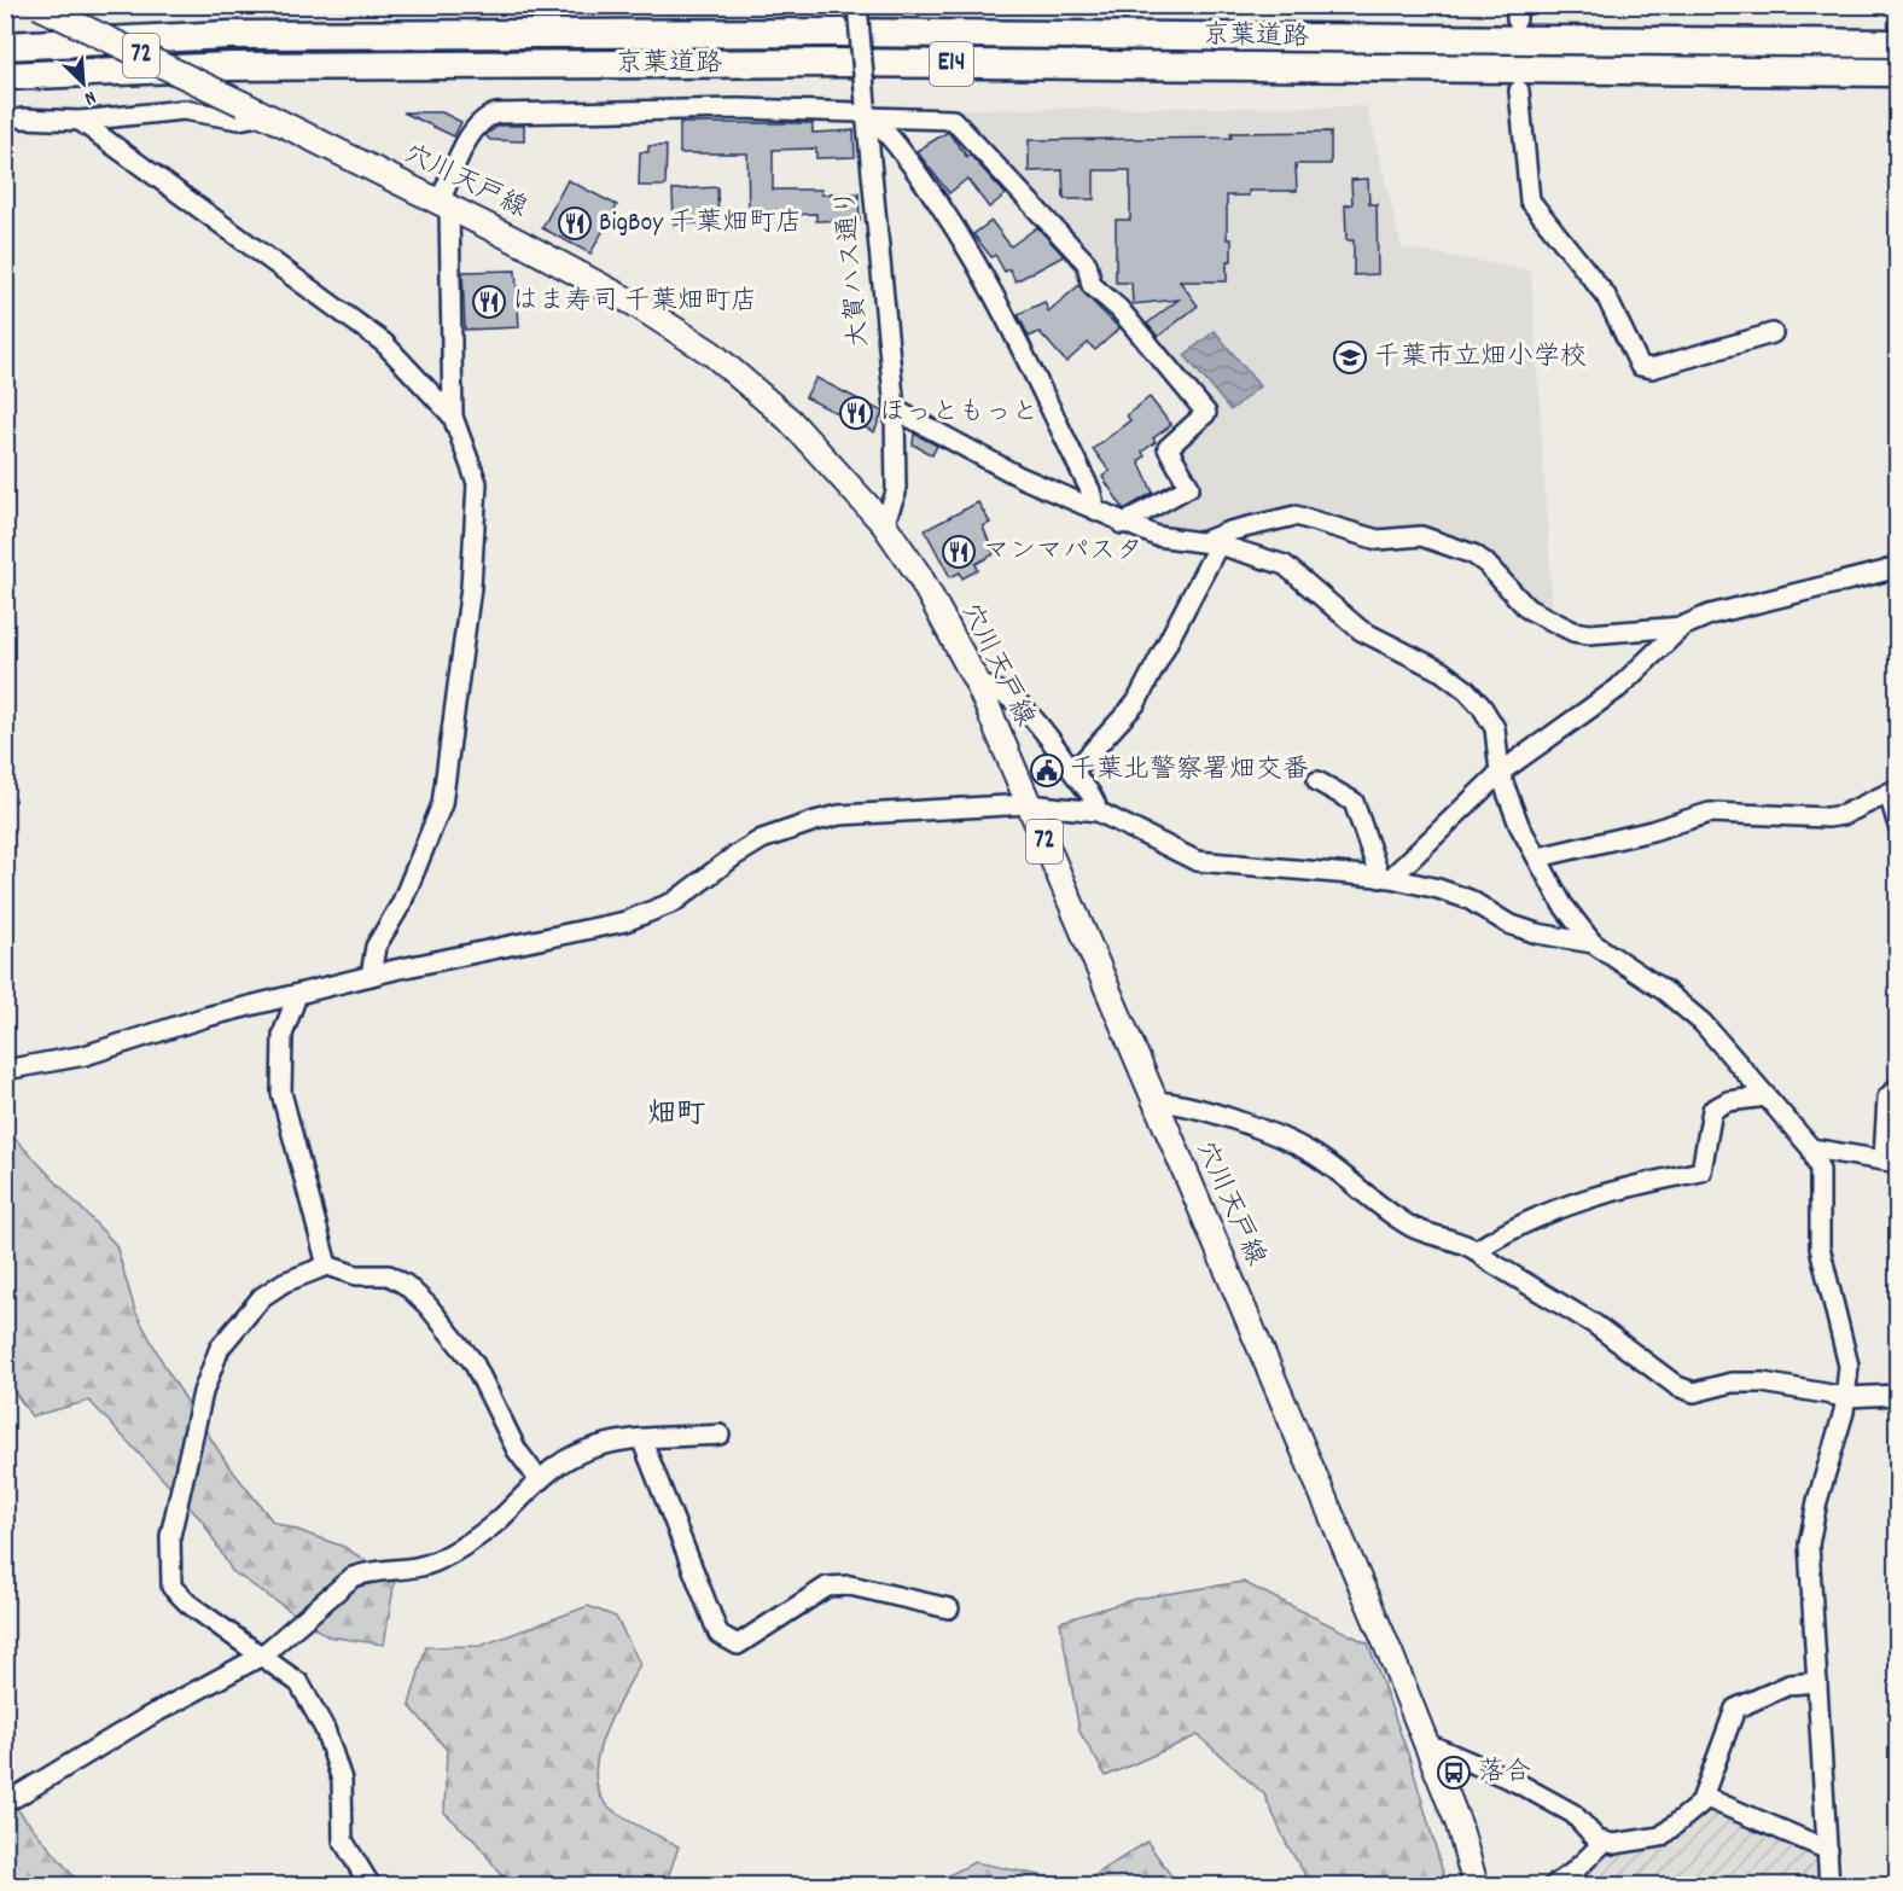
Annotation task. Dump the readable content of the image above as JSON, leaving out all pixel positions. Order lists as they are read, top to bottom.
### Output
{
  "streets": {
    "highway": ["京葉道路", "E14"],
    "main road": ["72", "穴川天戸線"],
    "street": ["大賀ハス通り"]
  },
  "crossings": [
    ["穴川天戸線", "大賀ハス通り"]
  ],
  "districts": ["畑町"],
  "places": {
    "restaurant": [
      "BigBoy 千葉畑町店",
      "はま寿司 千葉畑町店",
      "ほっともっと",
      "マンマパスタ"
    ],
    "school or university": ["千葉市立畑小学校"],
    "public building": ["千葉北警察署畑交番"],
    "bus stop": ["落合"]
  },
  "north": "bottom right"
}
